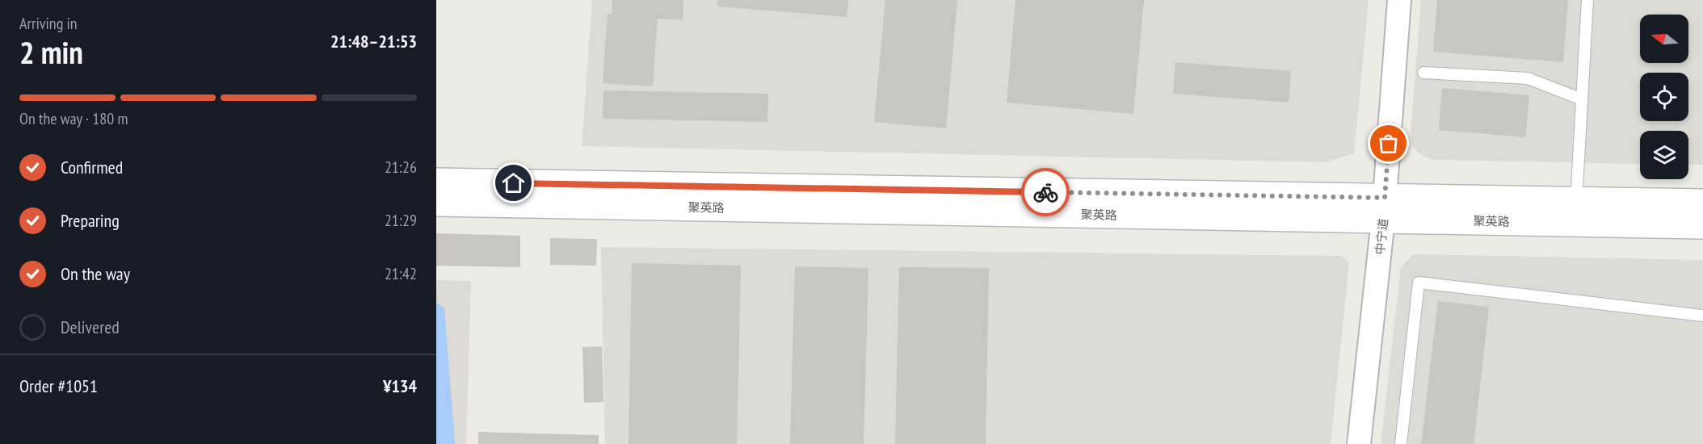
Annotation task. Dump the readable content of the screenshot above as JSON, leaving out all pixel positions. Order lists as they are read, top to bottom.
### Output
{
  "streets": {
    "main road": ["聚英路"],
    "street": ["中宁道"]
  },
  "crossings": [
    ["聚英路", "中宁道"]
  ],
  "north": "left",
  "page": {
    "heading": ["2 min", "Arriving in", "21:48–21:53"],
    "panel": ["Order #1051", "¥134"],
    "bar": "On the way · 180 m",
    "list": [
      ["Confirmed", "21:26"],
      ["Preparing", "21:29"],
      ["On the way", "21:42"],
      "Delivered"
    ]
  }
}
